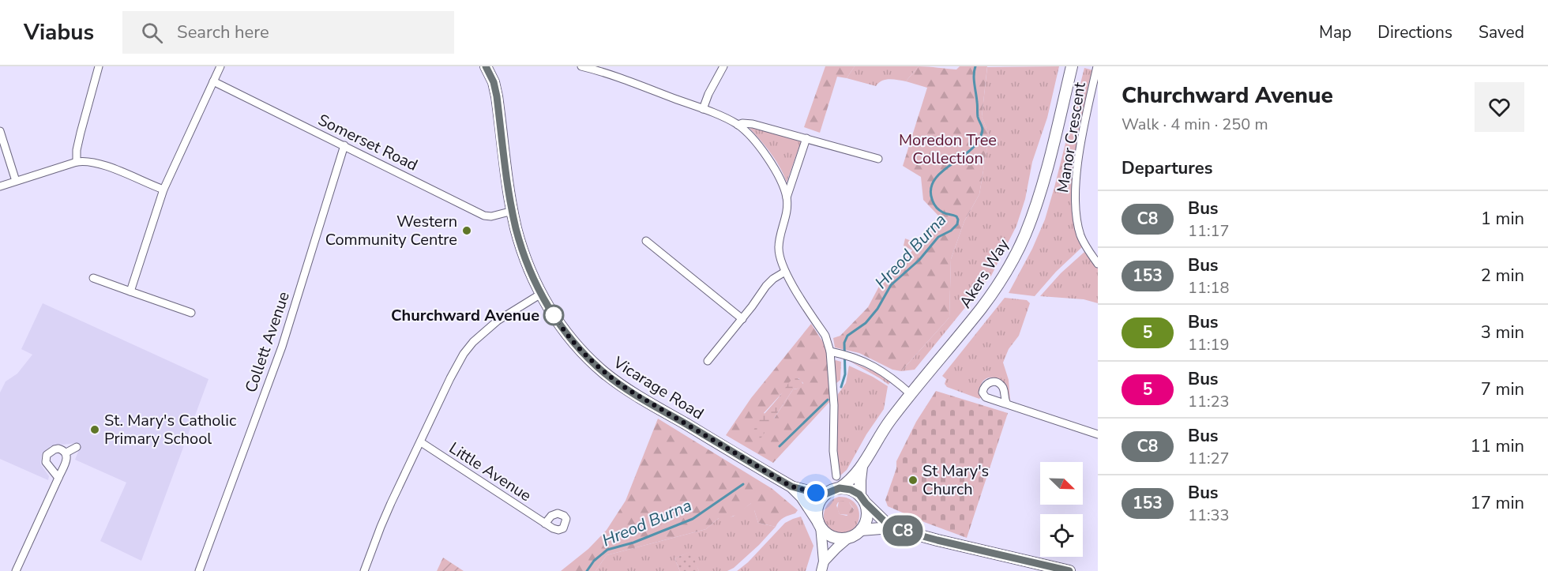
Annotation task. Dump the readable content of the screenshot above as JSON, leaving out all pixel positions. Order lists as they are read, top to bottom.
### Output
{
  "streets": {
    "main road": ["Akers Way", "Vicarage Road"],
    "street": [
      "Manor Crescent",
      "Somerset Road",
      "Collett Avenue",
      "Little Avenue"
    ]
  },
  "crossings": [
    ["Somerset Road", "Collett Avenue"],
    ["Somerset Road", "Vicarage Road"],
    ["Akers Way", "Vicarage Road"]
  ],
  "water": ["Hreod Burna"],
  "parks": ["Moredon Tree Collection"],
  "places": [
    "Western Community Centre",
    "Churchward Avenue",
    "St. Mary's Catholic Primary School",
    "St Mary's Church"
  ],
  "lines": ["bus line C8"],
  "north": "bottom right",
  "page": {
    "header": "Viabus",
    "search": "Search here",
    "nav": ["Map", "Directions", "Saved"],
    "on_map": "C8",
    "heading": [
      ["Churchward Avenue", "Walk · 4 min · 250 m"],
      "Departures"
    ],
    "list": [
      {
        "mark": "C8",
        "name": "Bus",
        "note": "11:17",
        "value": "1 min"
      },
      {
        "mark": "153",
        "name": "Bus",
        "note": "11:18",
        "value": "2 min"
      },
      {
        "mark": "5",
        "name": "Bus",
        "note": "11:19",
        "value": "3 min"
      },
      {
        "mark": "5",
        "name": "Bus",
        "note": "11:23",
        "value": "7 min"
      },
      {
        "mark": "C8",
        "name": "Bus",
        "note": "11:27",
        "value": "11 min"
      },
      {
        "mark": "153",
        "name": "Bus",
        "note": "11:33",
        "value": "17 min"
      }
    ]
  }
}
